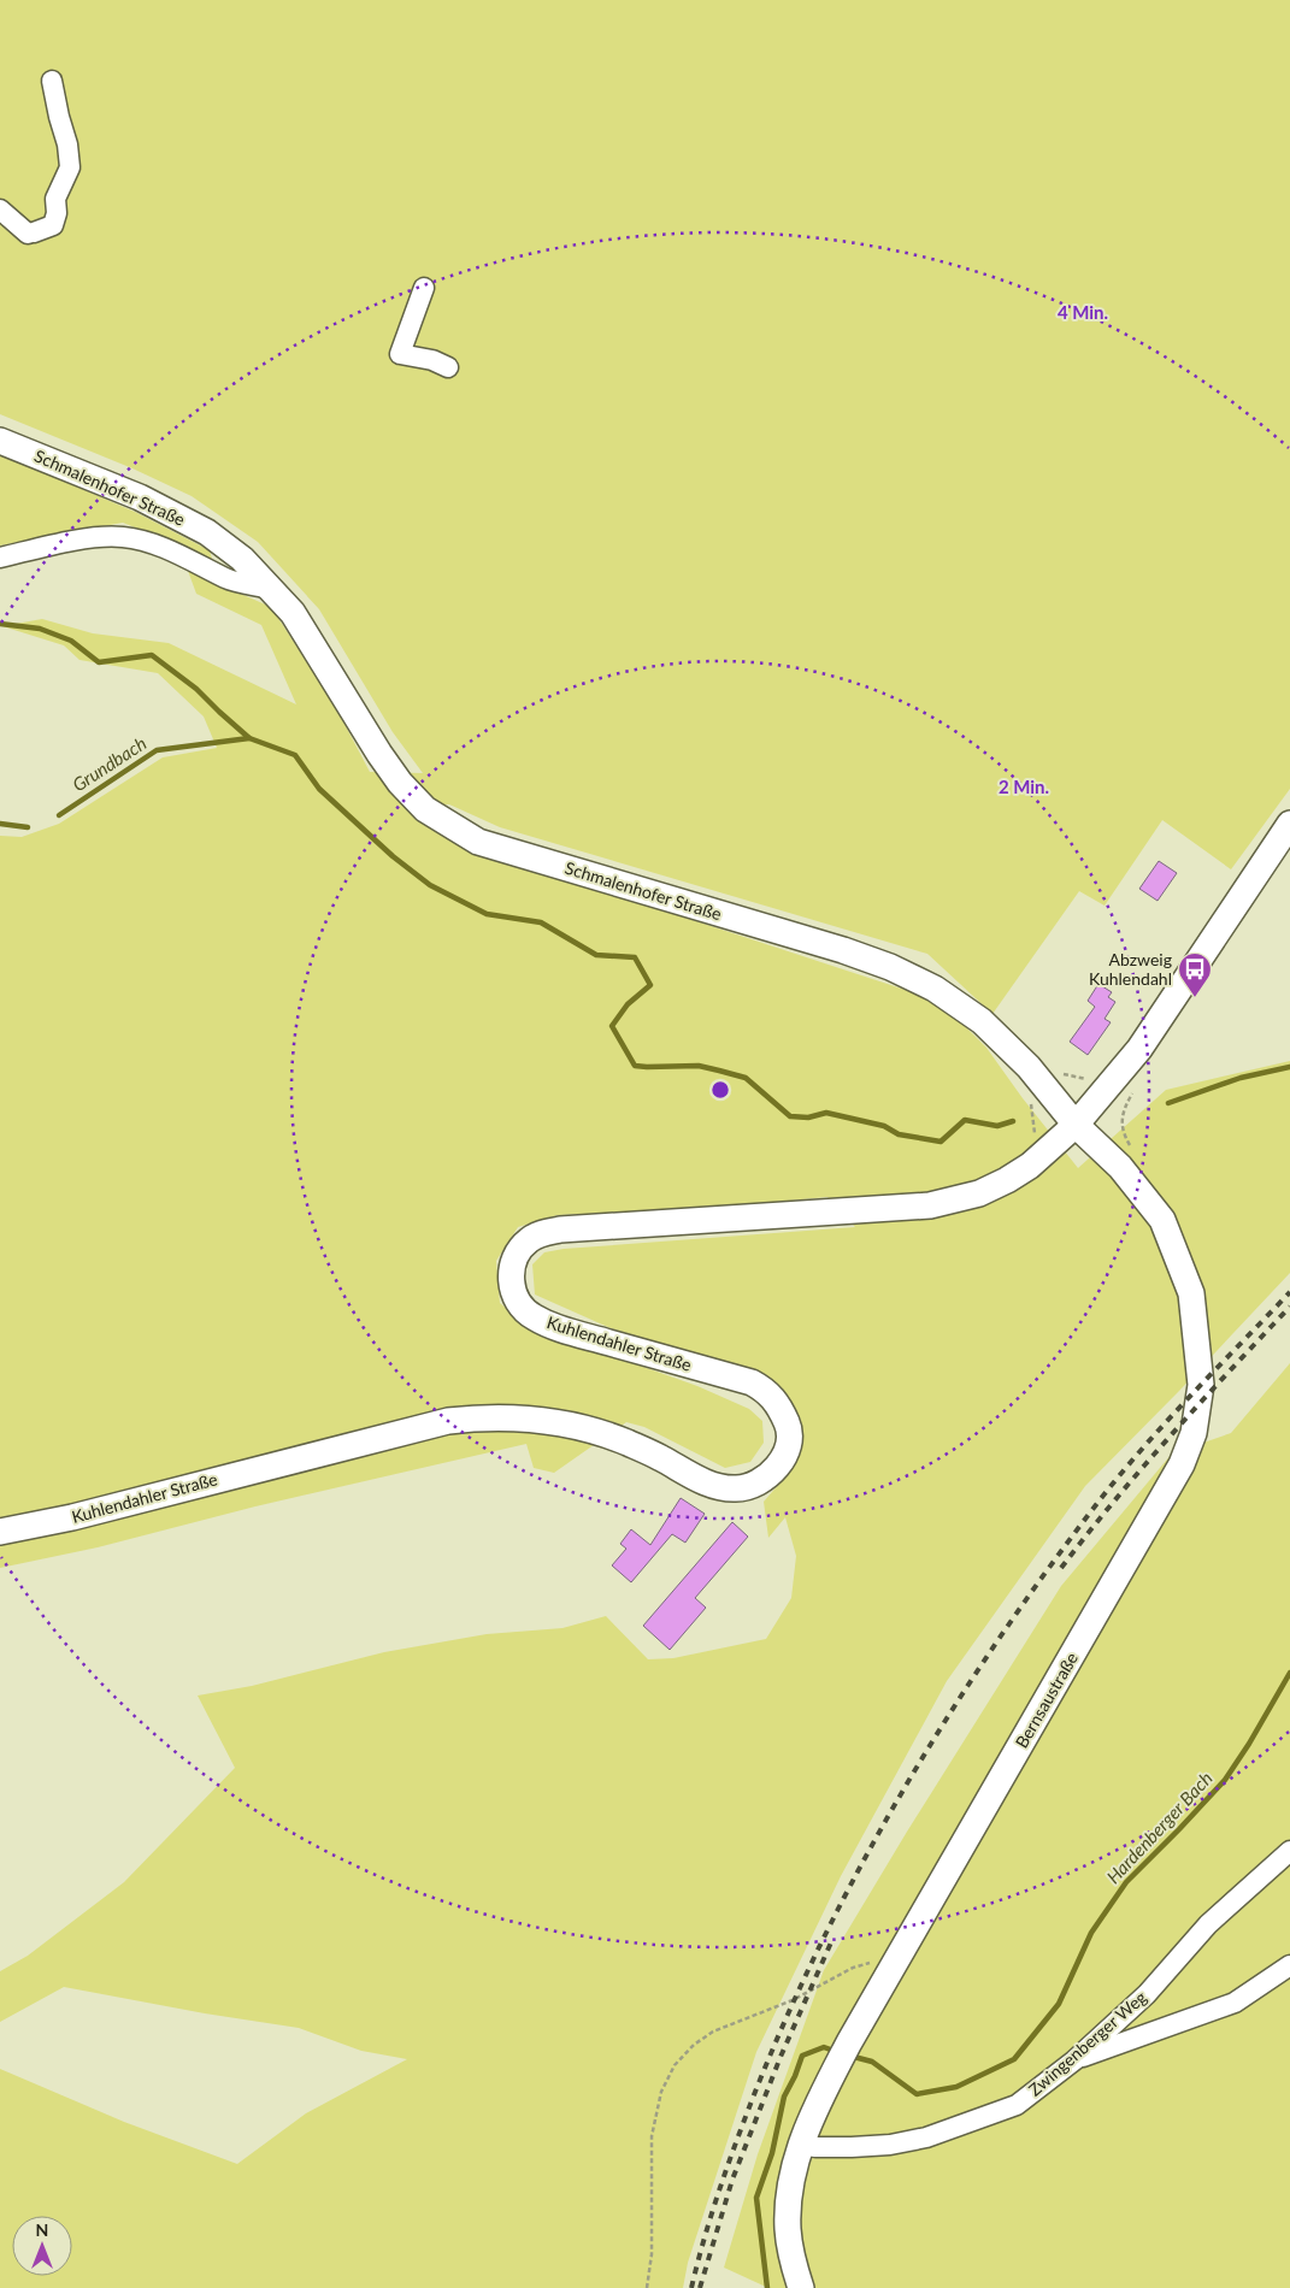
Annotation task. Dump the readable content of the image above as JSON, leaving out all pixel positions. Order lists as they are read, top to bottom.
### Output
{
  "streets": {
    "main road": ["Schmalenhofer Straße", "Kuhlendahler Straße", "Bernsaustraße"],
    "lane": ["Zwingenberger Weg"]
  },
  "crossings": [
    ["Schmalenhofer Straße", "Kuhlendahler Straße"],
    ["Schmalenhofer Straße", "Bernsaustraße"],
    ["Kuhlendahler Straße", "Bernsaustraße"],
    ["Bernsaustraße", "Zwingenberger Weg"]
  ],
  "water": ["Grundbach", "Hardenberger Bach"],
  "places": {
    "bus stop": ["Abzweig Kuhlendahl"]
  },
  "north": "top",
  "rings": ["4 Min.", "2 Min."]
}
